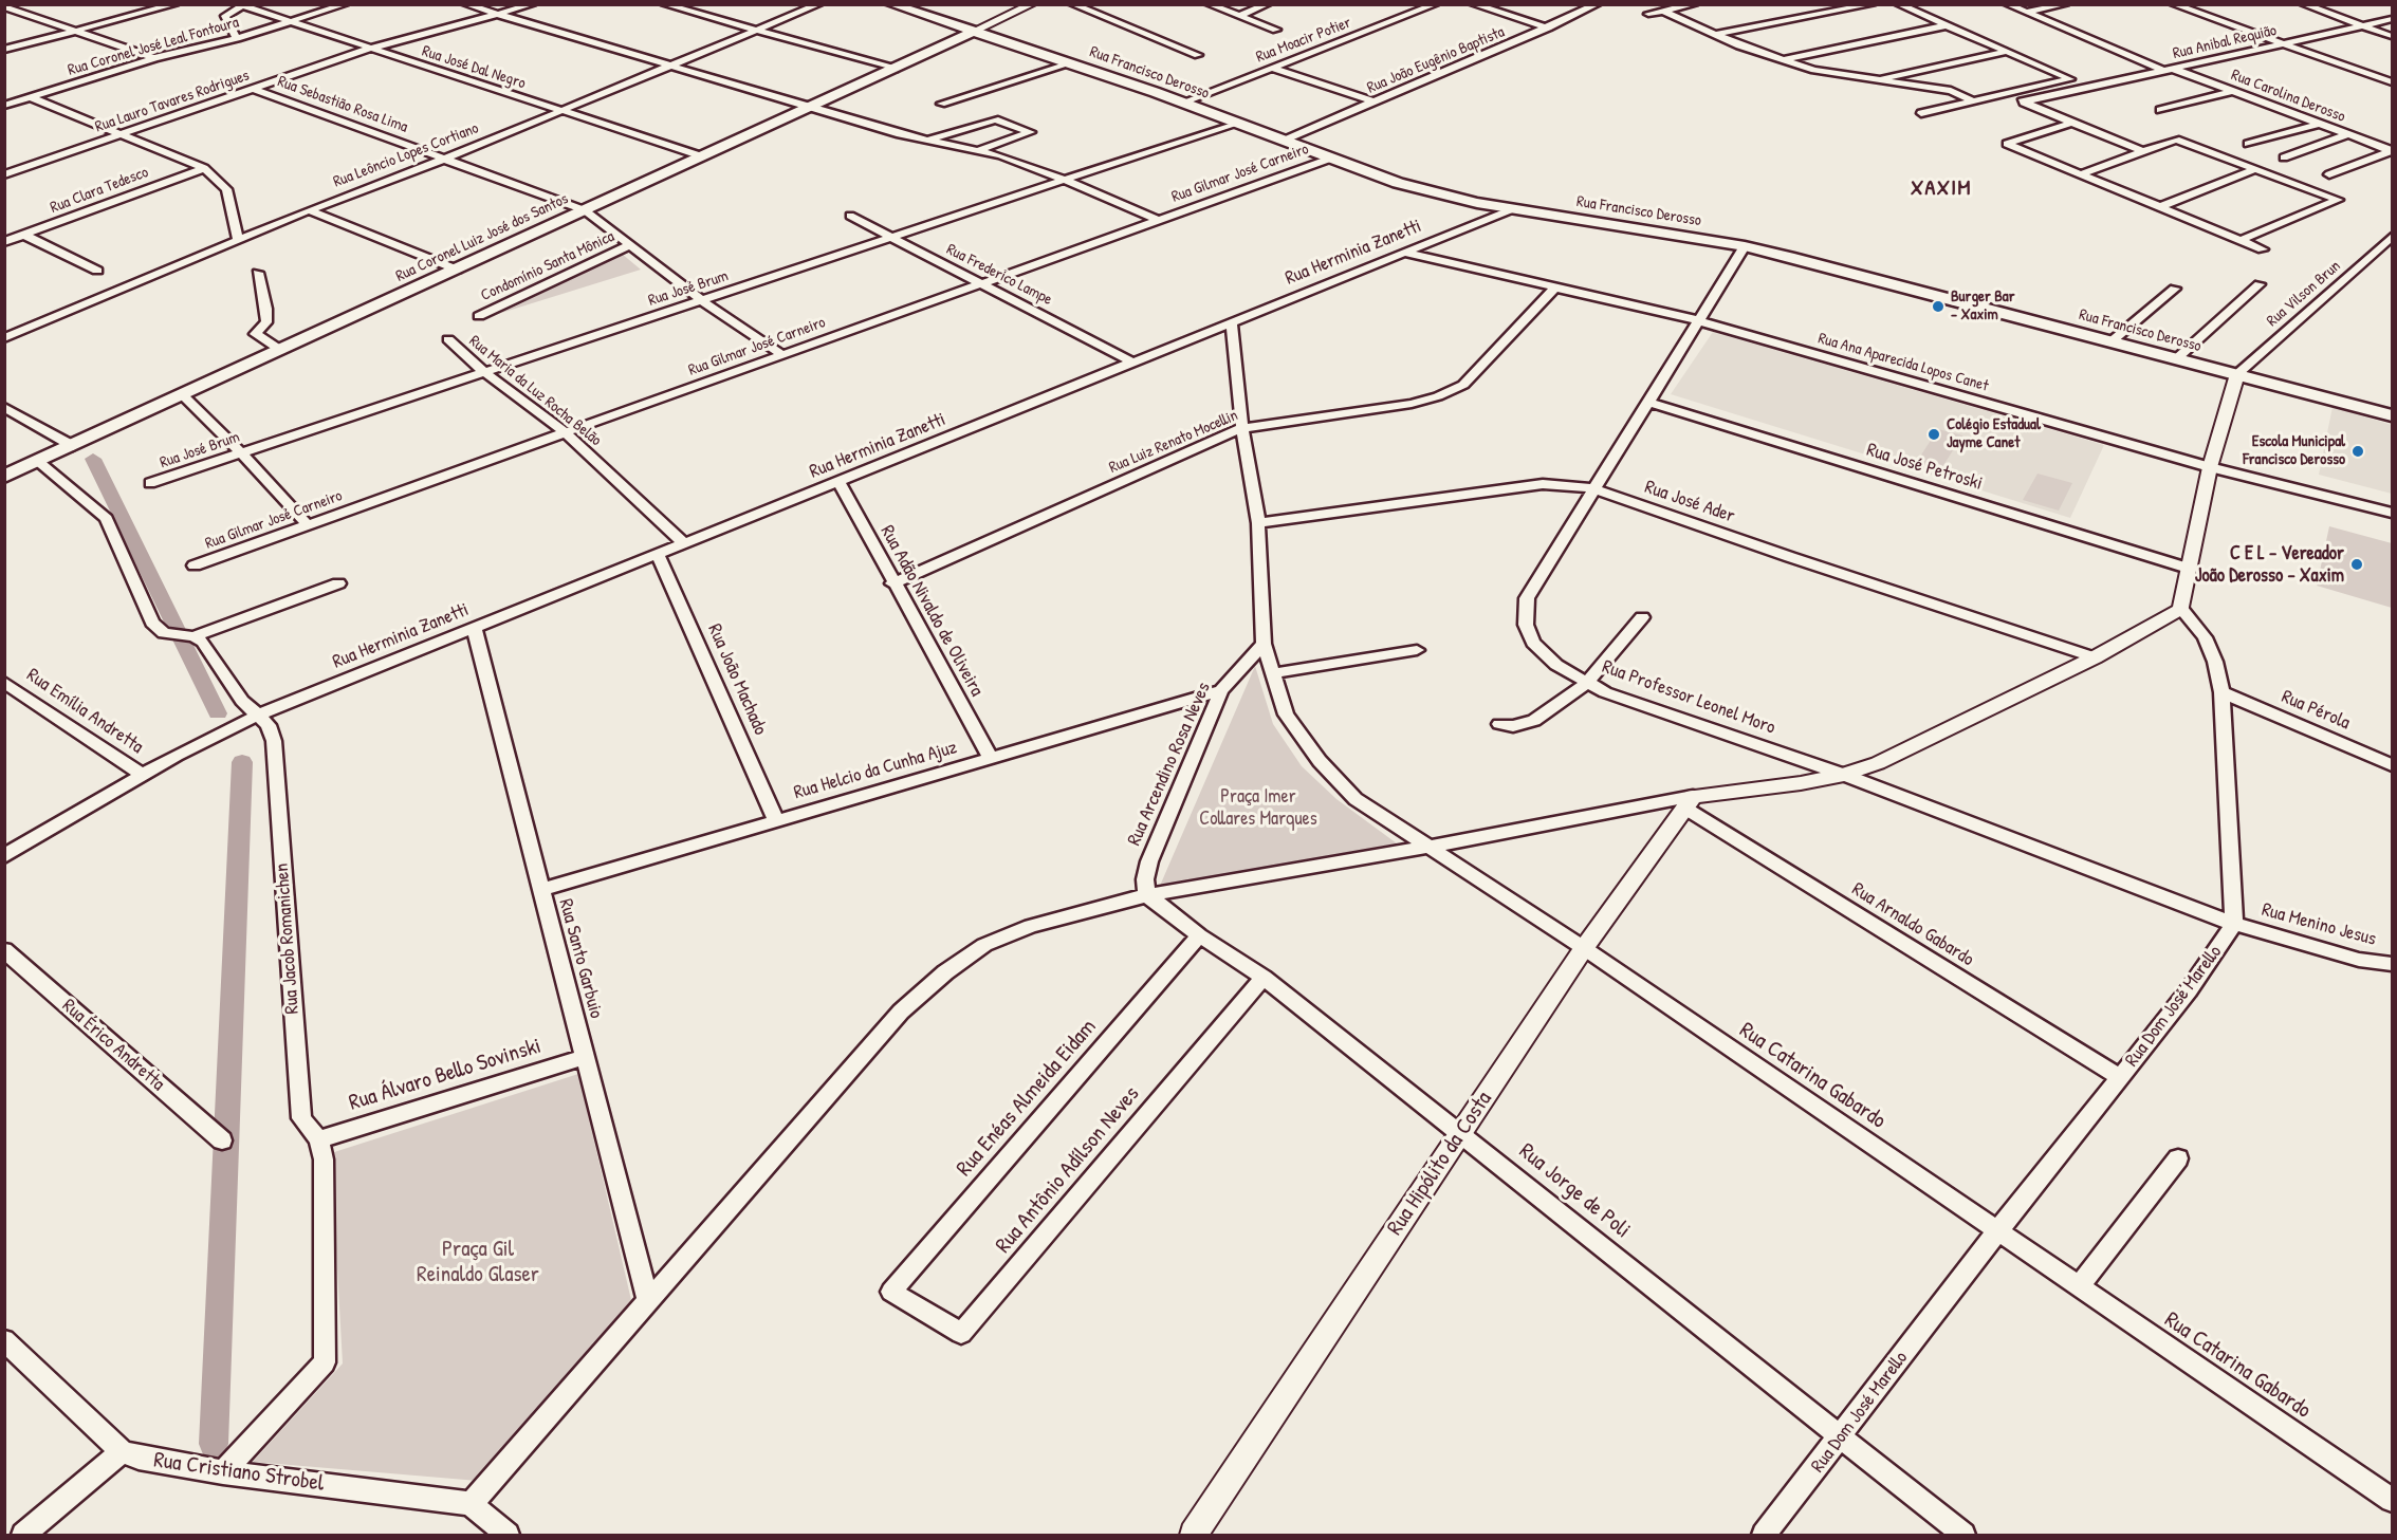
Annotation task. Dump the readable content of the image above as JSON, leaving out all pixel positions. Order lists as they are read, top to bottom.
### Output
{
  "streets": {
    "main road": ["Rua Francisco Derosso", "Rua Coronel Luiz José dos Santos"],
    "street": [
      "Rua Moacir Potier",
      "Rua Anibal Requião",
      "Rua Coronel José Leal Fontoura",
      "Rua João Eugênio Baptista",
      "Rua José Dal Negro",
      "Rua Carolina Derosso",
      "Rua Lauro Tavares Rodrigues",
      "Rua Sebastião Rosa Lima",
      "Rua Leôncio Lopes Cortiano",
      "Rua Gilmar José Carneiro",
      "Rua Clara Tedesco",
      "Rua Herminia Zanetti",
      "Condomínio Santa Mônica",
      "Rua Frederico Lampe",
      "Rua José Brum",
      "Rua Vilson Brun",
      "Rua Ana Aparecida Lopos Canet",
      "Rua Maria da Luz Rocha Belão",
      "Rua Luiz Renato Mocellin",
      "Rua José Petroski",
      "Rua José Ader",
      "Rua Adão Nivaldo de Oliveira",
      "Rua João Machado",
      "Rua Professor Leonel Moro",
      "Rua Pérola",
      "Rua Emília Andretta",
      "Rua Arcendino Rosa Neves",
      "Rua Helcio da Cunha Ajuz",
      "Rua Arnaldo Gabardo",
      "Rua Menino Jesus",
      "Rua Jacob Romanichen",
      "Rua Santo Garbuio",
      "Rua Dom José Marello",
      "Rua Érico Andretta",
      "Rua Álvaro Bello Sovinski",
      "Rua Catarina Gabardo",
      "Rua Enéas Almeida Eidam",
      "Rua Hipólito da Costa",
      "Rua Antônio Adílson Neves",
      "Rua Jorge de Poli",
      "Rua Cristiano Strobel"
    ]
  },
  "crossings": [
    ["Rua Moacir Potier", "Rua Francisco Derosso"],
    ["Rua Anibal Requião", "Rua Carolina Derosso"],
    ["Rua Coronel José Leal Fontoura", "Rua José Dal Negro"],
    ["Rua João Eugênio Baptista", "Rua Francisco Derosso"],
    ["Rua José Dal Negro", "Rua Lauro Tavares Rodrigues"],
    ["Rua José Dal Negro", "Rua Leôncio Lopes Cortiano"],
    ["Rua José Dal Negro", "Rua Coronel Luiz José dos Santos"],
    ["Rua Francisco Derosso", "Rua Gilmar José Carneiro"],
    ["Rua Francisco Derosso", "Rua Coronel Luiz José dos Santos"],
    ["Rua Francisco Derosso", "Rua Herminia Zanetti"],
    ["Rua Francisco Derosso", "Rua José Brum"],
    ["Rua Francisco Derosso", "Rua Vilson Brun"],
    ["Rua Francisco Derosso", "Rua Professor Leonel Moro"],
    ["Rua Lauro Tavares Rodrigues", "Rua Sebastião Rosa Lima"],
    ["Rua Sebastião Rosa Lima", "Rua Leôncio Lopes Cortiano"],
    ["Rua Sebastião Rosa Lima", "Rua Gilmar José Carneiro"],
    ["Rua Sebastião Rosa Lima", "Rua Coronel Luiz José dos Santos"],
    ["Rua Sebastião Rosa Lima", "Condomínio Santa Mônica"],
    ["Rua Sebastião Rosa Lima", "Rua José Brum"],
    ["Rua Gilmar José Carneiro", "Rua Frederico Lampe"],
    ["Rua Gilmar José Carneiro", "Rua Maria da Luz Rocha Belão"],
    ["Rua Coronel Luiz José dos Santos", "Rua Jacob Romanichen"],
    ["Rua Herminia Zanetti", "Rua Frederico Lampe"],
    ["Rua Herminia Zanetti", "Rua Ana Aparecida Lopos Canet"],
    ["Rua Herminia Zanetti", "Rua Maria da Luz Rocha Belão"],
    ["Rua Herminia Zanetti", "Rua Adão Nivaldo de Oliveira"],
    ["Rua Herminia Zanetti", "Rua João Machado"],
    ["Rua Herminia Zanetti", "Rua Emília Andretta"],
    ["Rua Herminia Zanetti", "Rua Jacob Romanichen"],
    ["Rua Herminia Zanetti", "Rua Santo Garbuio"],
    ["Rua Frederico Lampe", "Rua José Brum"],
    ["Rua José Brum", "Rua Maria da Luz Rocha Belão"],
    ["Rua Ana Aparecida Lopos Canet", "Rua Luiz Renato Mocellin"],
    ["Rua Ana Aparecida Lopos Canet", "Rua Professor Leonel Moro"],
    ["Rua Luiz Renato Mocellin", "Rua Adão Nivaldo de Oliveira"],
    ["Rua José Petroski", "Rua Professor Leonel Moro"],
    ["Rua José Ader", "Rua Professor Leonel Moro"],
    ["Rua Adão Nivaldo de Oliveira", "Rua Helcio da Cunha Ajuz"],
    ["Rua João Machado", "Rua Helcio da Cunha Ajuz"],
    ["Rua Professor Leonel Moro", "Rua Menino Jesus"],
    ["Rua Professor Leonel Moro", "Rua Dom José Marello"],
    ["Rua Arcendino Rosa Neves", "Rua Helcio da Cunha Ajuz"],
    ["Rua Arcendino Rosa Neves", "Rua Catarina Gabardo"],
    ["Rua Arcendino Rosa Neves", "Rua Jorge de Poli"],
    ["Rua Helcio da Cunha Ajuz", "Rua Santo Garbuio"],
    ["Rua Arnaldo Gabardo", "Rua Dom José Marello"],
    ["Rua Arnaldo Gabardo", "Rua Hipólito da Costa"],
    ["Rua Menino Jesus", "Rua Dom José Marello"],
    ["Rua Jacob Romanichen", "Rua Álvaro Bello Sovinski"],
    ["Rua Jacob Romanichen", "Rua Cristiano Strobel"],
    ["Rua Santo Garbuio", "Rua Álvaro Bello Sovinski"],
    ["Rua Dom José Marello", "Rua Catarina Gabardo"],
    ["Rua Dom José Marello", "Rua Jorge de Poli"],
    ["Rua Catarina Gabardo", "Rua Hipólito da Costa"],
    ["Rua Enéas Almeida Eidam", "Rua Antônio Adílson Neves"],
    ["Rua Enéas Almeida Eidam", "Rua Jorge de Poli"],
    ["Rua Hipólito da Costa", "Rua Jorge de Poli"],
    ["Rua Antônio Adílson Neves", "Rua Jorge de Poli"]
  ],
  "districts": ["XAXIM"],
  "parks": ["Praça Imer Collares Marques", "Praça Gil Reinaldo Glaser"],
  "places": [
    "Burger Bar - Xaxim",
    "Colégio Estadual Jayme Canet",
    "Escola Municipal Francisco Derosso",
    "C E L - Vereador João Derosso - Xaxim"
  ]
}
